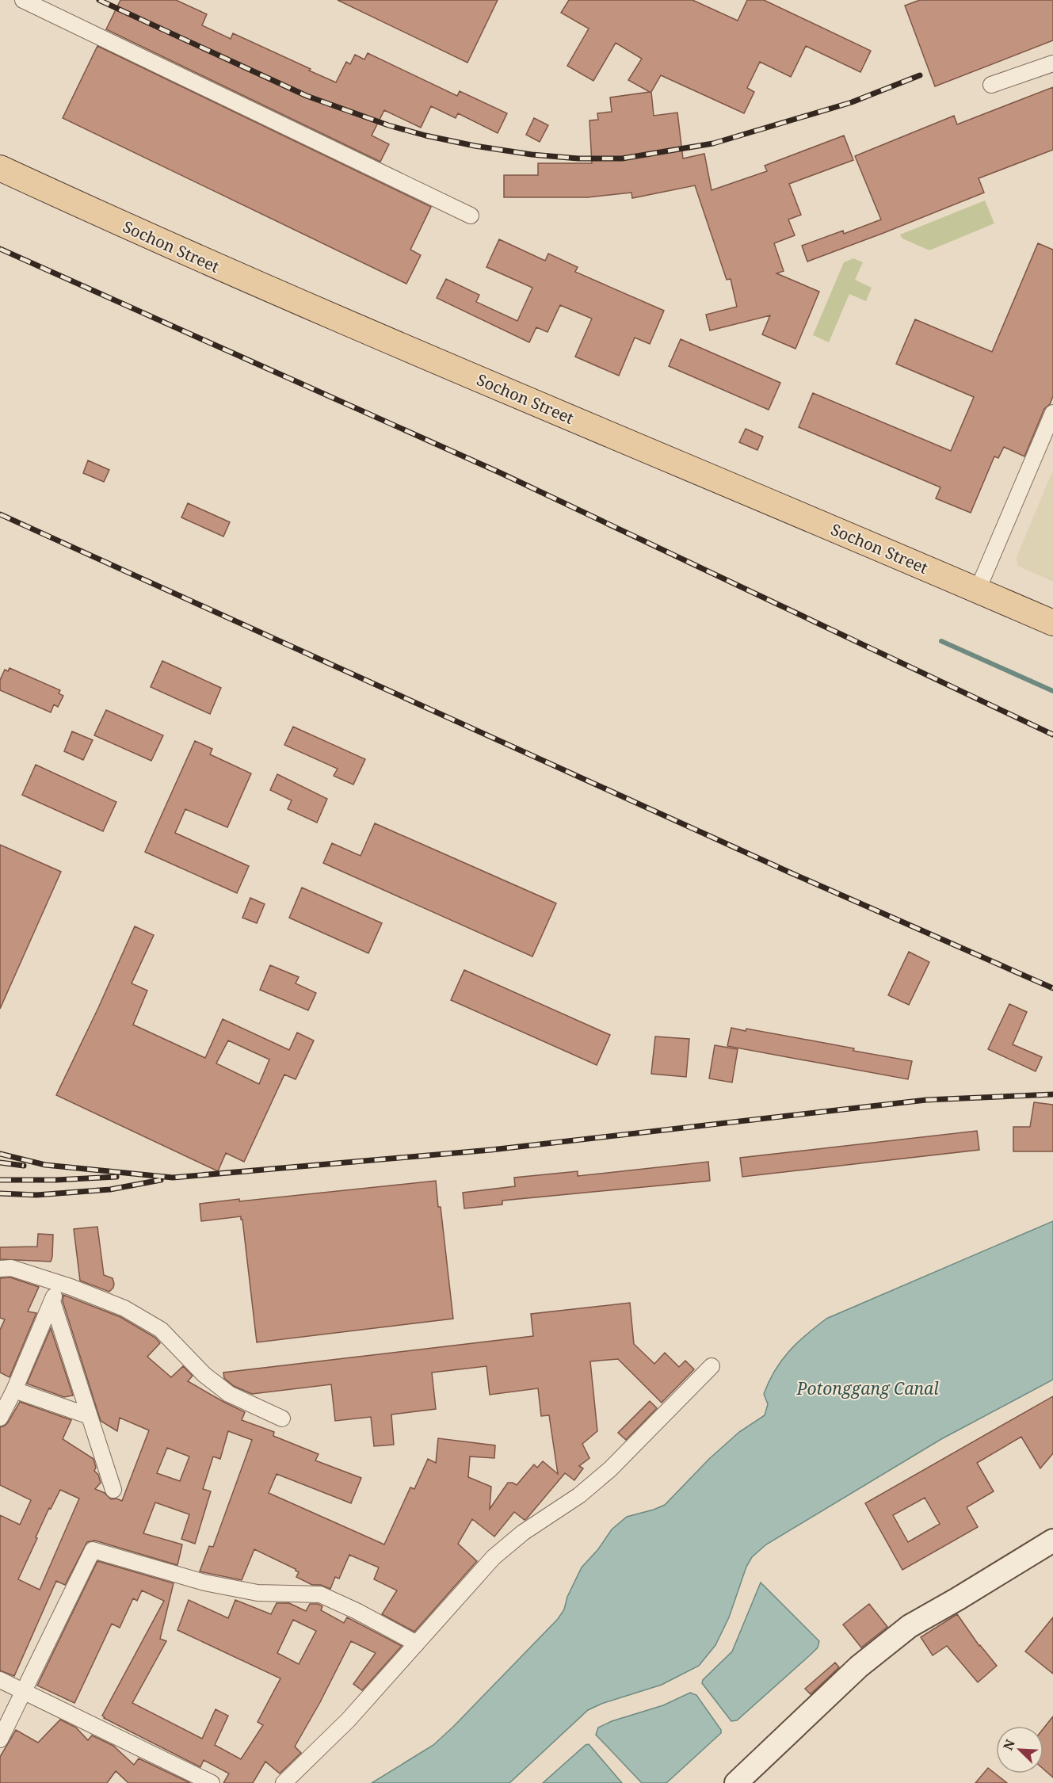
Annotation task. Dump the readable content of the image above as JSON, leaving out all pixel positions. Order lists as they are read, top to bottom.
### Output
{
  "streets": {
    "main road": ["Sochon Street"]
  },
  "water": ["Potonggang Canal"],
  "north": "top left"
}
